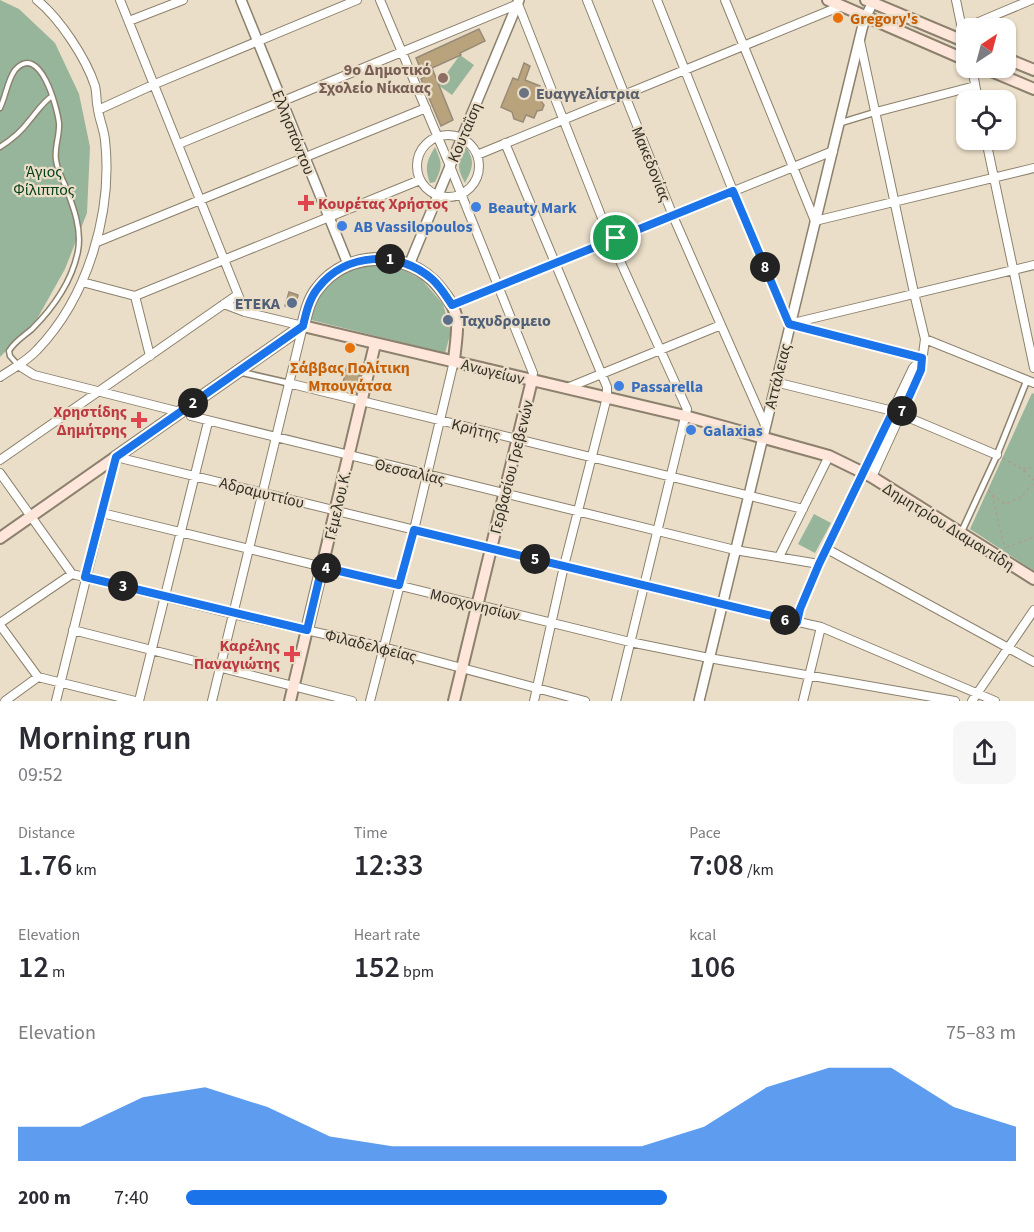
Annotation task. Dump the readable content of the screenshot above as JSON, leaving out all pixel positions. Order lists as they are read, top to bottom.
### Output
{
  "streets": {
    "main road": [
      "Ανωγείων",
      "Γερβασίου Γρεβενών",
      "Γέμελου Κ.",
      "Δημητρίου Διαμαντίδη"
    ],
    "street": [
      "Ελλησπόντου",
      "Κουταΐση",
      "Μακεδονίας",
      "Αττάλειας",
      "Κρήτης",
      "Θεσσαλίας",
      "Αδραμυττίου",
      "Μοσχονησίων",
      "Φιλαδελφείας"
    ]
  },
  "crossings": [
    ["Μακεδονίας", "Αττάλειας"],
    ["Ανωγείων", "Αττάλειας"],
    ["Ανωγείων", "Γερβασίου Γρεβενών"],
    ["Ανωγείων", "Γέμελου Κ."],
    ["Ανωγείων", "Δημητρίου Διαμαντίδη"],
    ["Αττάλειας", "Κρήτης"],
    ["Αττάλειας", "Θεσσαλίας"],
    ["Αττάλειας", "Αδραμυττίου"],
    ["Αττάλειας", "Δημητρίου Διαμαντίδη"],
    ["Αττάλειας", "Μοσχονησίων"],
    ["Κρήτης", "Γερβασίου Γρεβενών"],
    ["Κρήτης", "Γέμελου Κ."],
    ["Γερβασίου Γρεβενών", "Θεσσαλίας"],
    ["Γερβασίου Γρεβενών", "Αδραμυττίου"],
    ["Γερβασίου Γρεβενών", "Μοσχονησίων"],
    ["Γερβασίου Γρεβενών", "Φιλαδελφείας"],
    ["Θεσσαλίας", "Γέμελου Κ."],
    ["Αδραμυττίου", "Γέμελου Κ."],
    ["Γέμελου Κ.", "Μοσχονησίων"],
    ["Γέμελου Κ.", "Φιλαδελφείας"]
  ],
  "parks": ["Άγιος Φίλιππος"],
  "places": {
    "other": [
      "Gregory's",
      "9o Δημοτικό Σχολείο Νίκαιας",
      "Ευαγγελίστρια",
      "Beauty Mark",
      "AB Vassilopoulos",
      "ΕΤΕΚΑ",
      "Ταχυδρομειο",
      "Σάββας Πολίτικη Μπουγάτσα",
      "Passarella",
      "Galaxias"
    ],
    "health": ["Κουρέτας Χρήστος", "Χρηστίδης Δημήτρης", "Καρέλης Παναγιώτης"]
  },
  "north": "top right",
  "page": {
    "pins": [
      "1",
      "8",
      "2",
      "7",
      "5",
      "4",
      "3",
      "6"
    ],
    "heading": ["Morning run", "09:52"],
    "stats": [
      ["Distance", "1.76 km"],
      ["Time", "12:33"],
      ["Pace", "7:08 /km"],
      ["Elevation", "12 m"],
      ["Heart rate", "152 bpm"],
      ["kcal", "106"]
    ],
    "chart": ["Elevation", "75–83 m"],
    "list": [
      {
        "name": "200 m",
        "note": "7:40"
      }
    ]
  }
}
